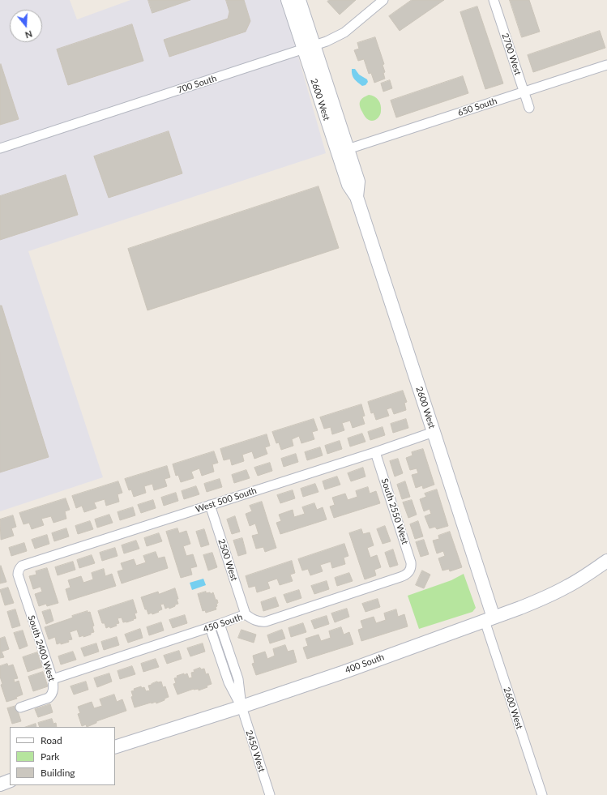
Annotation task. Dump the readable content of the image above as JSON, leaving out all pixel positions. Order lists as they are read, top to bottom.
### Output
{
  "streets": {
    "street": [
      "2700 West",
      "700 South",
      "2600 West",
      "650 South",
      "West 500 South",
      "South 2550 West",
      "2500 West",
      "450 South",
      "South 2400 West",
      "400 South",
      "2450 West"
    ]
  },
  "crossings": [
    ["2700 West", "650 South"],
    ["700 South", "2600 West"],
    ["2600 West", "650 South"],
    ["2600 West", "West 500 South"],
    ["2600 West", "400 South"],
    ["West 500 South", "South 2550 West"],
    ["West 500 South", "2500 West"],
    ["West 500 South", "South 2400 West"],
    ["South 2550 West", "450 South"],
    ["2500 West", "450 South"],
    ["450 South", "South 2400 West"],
    ["400 South", "2450 West"]
  ],
  "legend": ["Road", "Park", "Building"],
  "north": "bottom"
}
